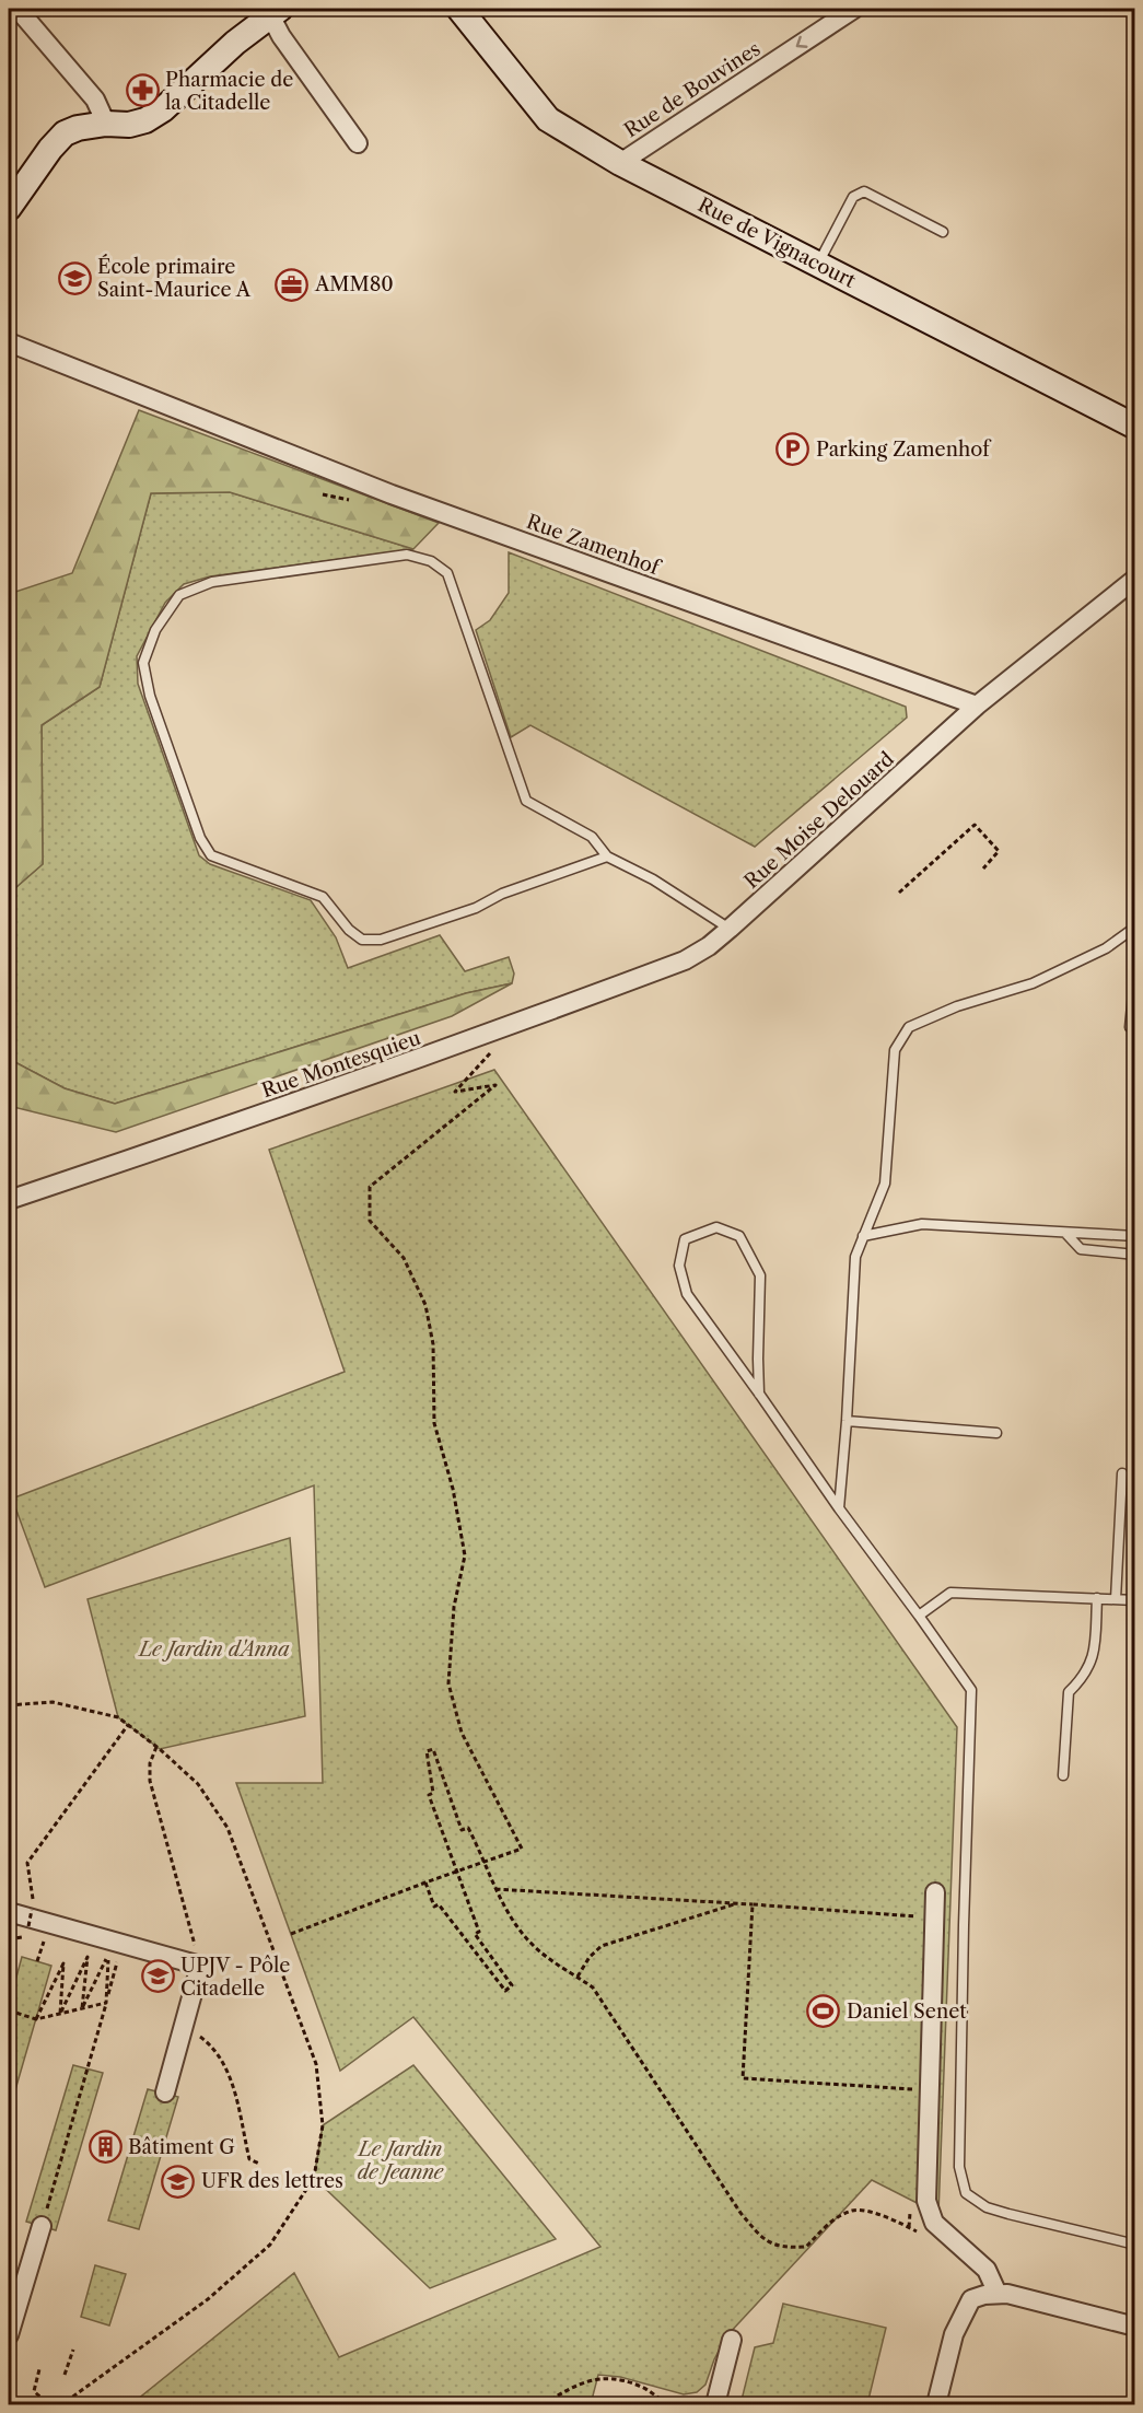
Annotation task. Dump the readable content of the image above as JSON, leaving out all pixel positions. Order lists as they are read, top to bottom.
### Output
{
  "streets": {
    "street": [
      "Rue de Bouvines",
      "Rue de Vignacourt",
      "Rue Zamenhof",
      "Rue Moise Delouard",
      "Rue Montesquieu"
    ]
  },
  "crossings": [
    ["Rue de Bouvines", "Rue de Vignacourt"],
    ["Rue Zamenhof", "Rue Moise Delouard"],
    ["Rue Moise Delouard", "Rue Montesquieu"]
  ],
  "one_way": ["Rue de Bouvines"],
  "parks": ["Le Jardin d'Anna", "Le Jardin de Jeanne"],
  "places": {
    "pharmacy": ["Pharmacie de la Citadelle"],
    "school or university": ["École primaire Saint-Maurice A", "UPJV - Pôle Citadelle", "UFR des lettres"],
    "office": ["AMM80"],
    "parking": ["Parking Zamenhof"],
    "sports": ["Daniel Senet"],
    "building": ["Bâtiment G"]
  }
}
